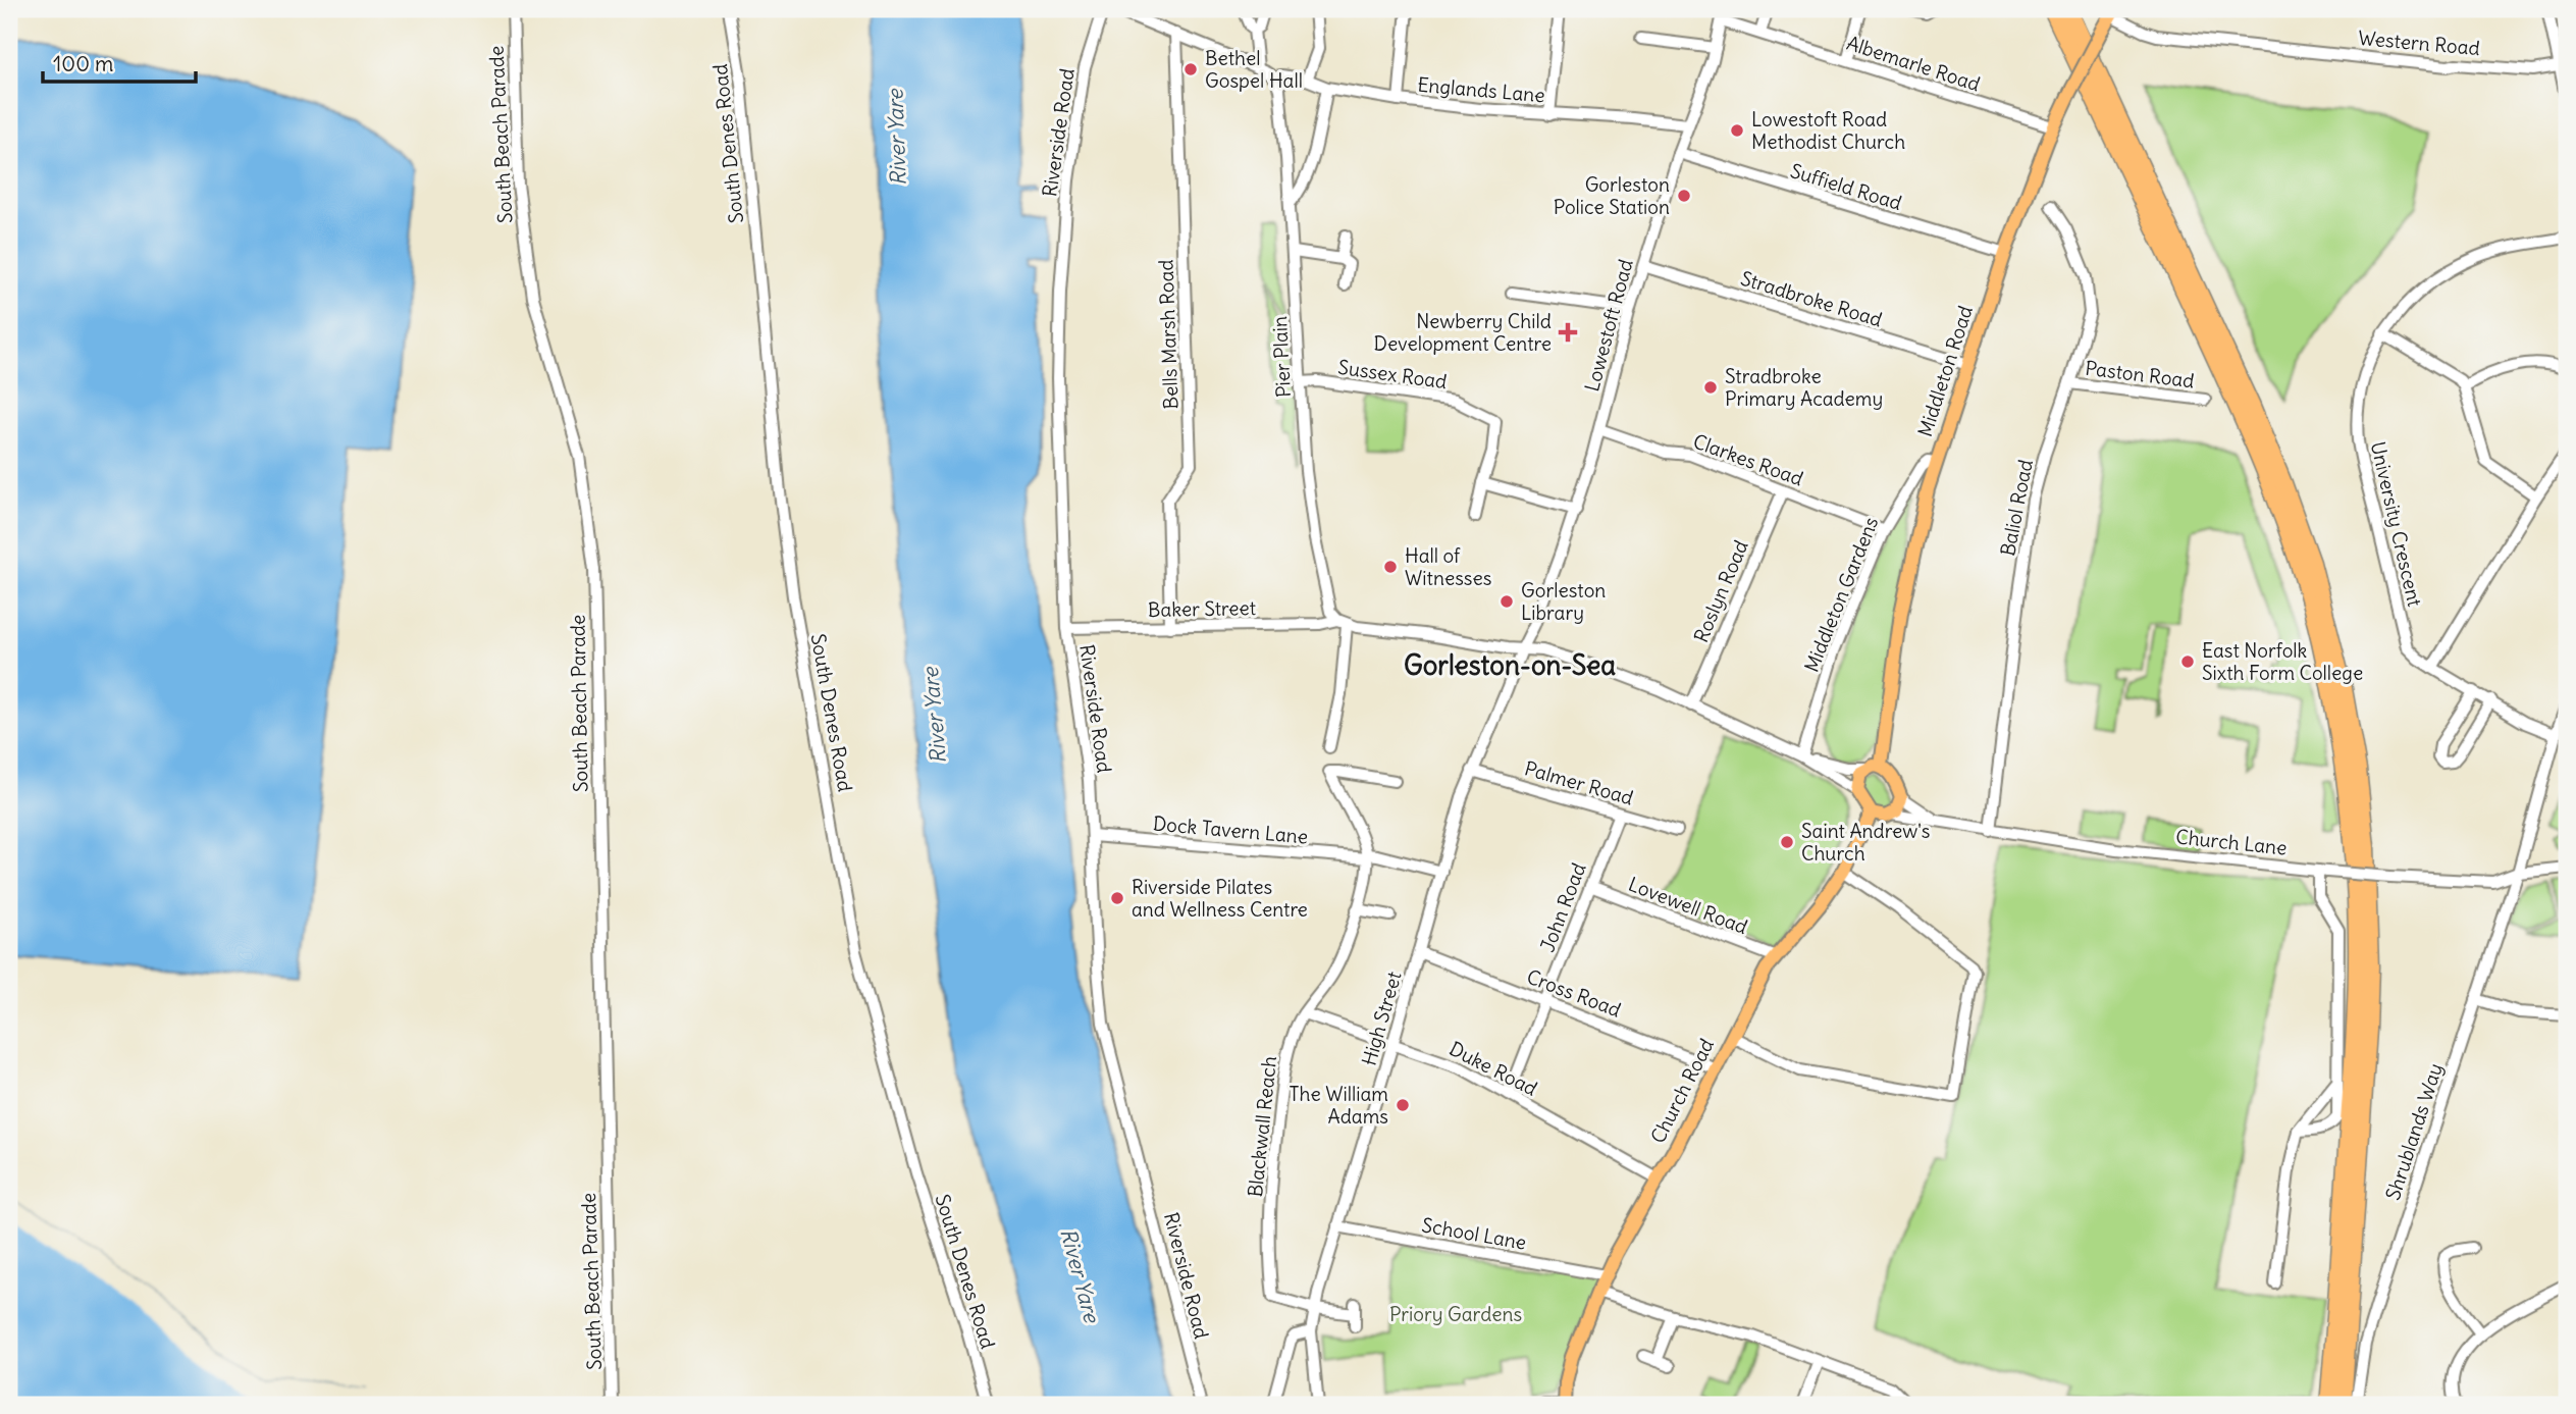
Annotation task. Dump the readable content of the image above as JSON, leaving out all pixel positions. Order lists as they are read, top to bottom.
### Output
{
  "streets": {
    "main road": ["Middleton Road", "Church Lane", "Church Road"],
    "street": [
      "Western Road",
      "Albemarle Road",
      "Englands Lane",
      "Riverside Road",
      "South Beach Parade",
      "South Denes Road",
      "Suffield Road",
      "Stradbroke Road",
      "Lowestoft Road",
      "Bells Marsh Road",
      "Pier Plain",
      "Sussex Road",
      "Paston Road",
      "Clarkes Road",
      "Baliol Road",
      "University Crescent",
      "Roslyn Road",
      "Middleton Gardens",
      "Baker Street",
      "Palmer Road",
      "Dock Tavern Lane",
      "Lovewell Road",
      "John Road",
      "Cross Road",
      "High Street",
      "Duke Road",
      "Blackwall Reach",
      "Shrublands Way",
      "School Lane"
    ]
  },
  "crossings": [
    ["Western Road", "Middleton Road"],
    ["Albemarle Road", "Lowestoft Road"],
    ["Albemarle Road", "Middleton Road"],
    ["Englands Lane", "Lowestoft Road"],
    ["Englands Lane", "Pier Plain"],
    ["Riverside Road", "Baker Street"],
    ["Riverside Road", "Dock Tavern Lane"],
    ["Suffield Road", "Lowestoft Road"],
    ["Suffield Road", "Middleton Road"],
    ["Stradbroke Road", "Lowestoft Road"],
    ["Stradbroke Road", "Middleton Road"],
    ["Lowestoft Road", "Clarkes Road"],
    ["Lowestoft Road", "Baker Street"],
    ["Lowestoft Road", "High Street"],
    ["Bells Marsh Road", "Baker Street"],
    ["Pier Plain", "Sussex Road"],
    ["Pier Plain", "Baker Street"],
    ["Middleton Road", "Middleton Gardens"],
    ["Middleton Road", "Church Lane"],
    ["Middleton Road", "Church Road"],
    ["Paston Road", "Baliol Road"],
    ["Clarkes Road", "Roslyn Road"],
    ["Clarkes Road", "Middleton Gardens"],
    ["Baliol Road", "Church Lane"],
    ["University Crescent", "Shrublands Way"],
    ["Baker Street", "High Street"],
    ["Palmer Road", "John Road"],
    ["Palmer Road", "High Street"],
    ["Dock Tavern Lane", "High Street"],
    ["Dock Tavern Lane", "Blackwall Reach"],
    ["Church Lane", "Church Road"],
    ["Church Lane", "Shrublands Way"],
    ["Lovewell Road", "John Road"],
    ["Lovewell Road", "Church Road"],
    ["John Road", "Cross Road"],
    ["John Road", "Duke Road"],
    ["Cross Road", "High Street"],
    ["Cross Road", "Church Road"],
    ["High Street", "Duke Road"],
    ["High Street", "Blackwall Reach"],
    ["High Street", "School Lane"],
    ["Duke Road", "Church Road"],
    ["Duke Road", "Blackwall Reach"],
    ["Church Road", "School Lane"]
  ],
  "districts": ["Gorleston-on-Sea"],
  "water": ["River Yare"],
  "parks": ["Priory Gardens"],
  "places": {
    "other": [
      "Bethel Gospel Hall",
      "Lowestoft Road Methodist Church",
      "Gorleston Police Station",
      "Stradbroke Primary Academy",
      "Hall of Witnesses",
      "Gorleston Library",
      "East Norfolk Sixth Form College",
      "Saint Andrew's Church",
      "Riverside Pilates and Wellness Centre",
      "The William Adams"
    ],
    "health": ["Newberry Child Development Centre"]
  },
  "scale_bar": "100 m"
}
